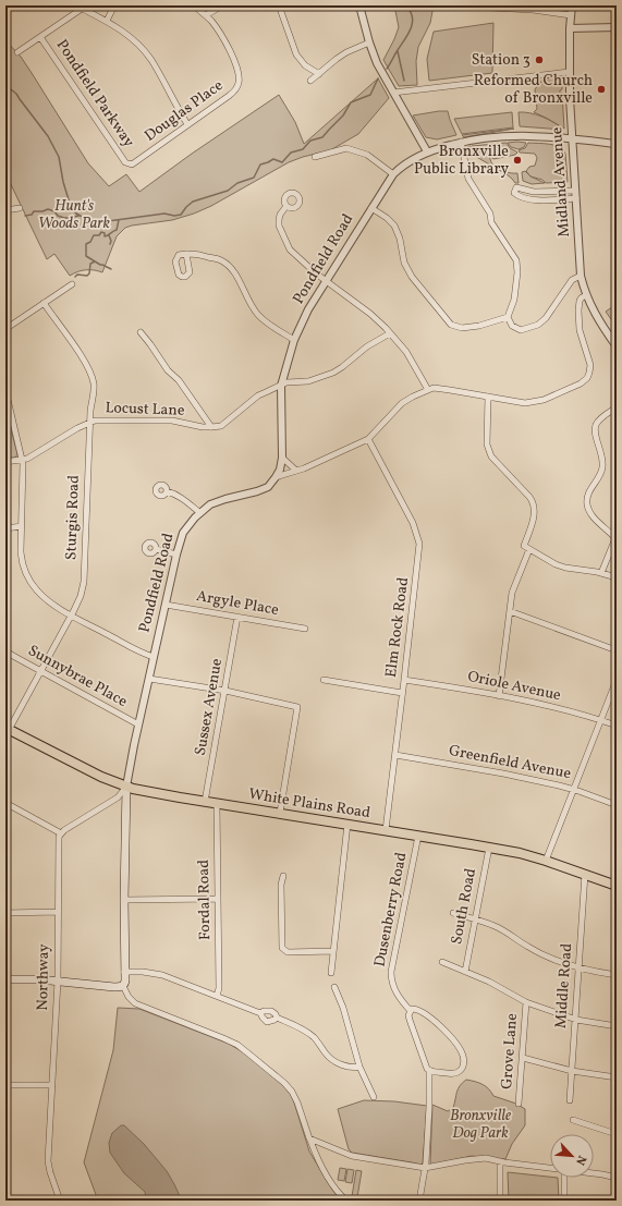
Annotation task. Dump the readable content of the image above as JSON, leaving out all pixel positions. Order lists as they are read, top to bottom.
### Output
{
  "streets": {
    "main road": ["Pondfield Road", "White Plains Road"],
    "street": [
      "Pondfield Parkway",
      "Douglas Place",
      "Midland Avenue",
      "Locust Lane",
      "Sturgis Road",
      "Argyle Place",
      "Elm Rock Road",
      "Sunnybrae Place",
      "Oriole Avenue",
      "Sussex Avenue",
      "Greenfield Avenue",
      "Fordal Road",
      "South Road",
      "Dusenberry Road",
      "Northway",
      "Middle Road",
      "Grove Lane"
    ]
  },
  "crossings": [
    ["Pondfield Parkway", "Douglas Place"],
    ["Midland Avenue", "Pondfield Road"],
    ["Pondfield Road", "Argyle Place"],
    ["Pondfield Road", "Sunnybrae Place"],
    ["Pondfield Road", "White Plains Road"],
    ["Locust Lane", "Sturgis Road"],
    ["Sturgis Road", "Sunnybrae Place"],
    ["Sturgis Road", "White Plains Road"],
    ["Argyle Place", "Sussex Avenue"],
    ["Elm Rock Road", "Oriole Avenue"],
    ["Elm Rock Road", "Greenfield Avenue"],
    ["Elm Rock Road", "White Plains Road"],
    ["Sussex Avenue", "White Plains Road"],
    ["White Plains Road", "Fordal Road"],
    ["White Plains Road", "South Road"],
    ["White Plains Road", "Dusenberry Road"],
    ["White Plains Road", "Middle Road"]
  ],
  "parks": ["Hunt's Woods Park", "Bronxville Dog Park"],
  "places": ["Station 3", "Reformed Church of Bronxville", "Bronxville Public Library"],
  "north": "bottom right"
}
